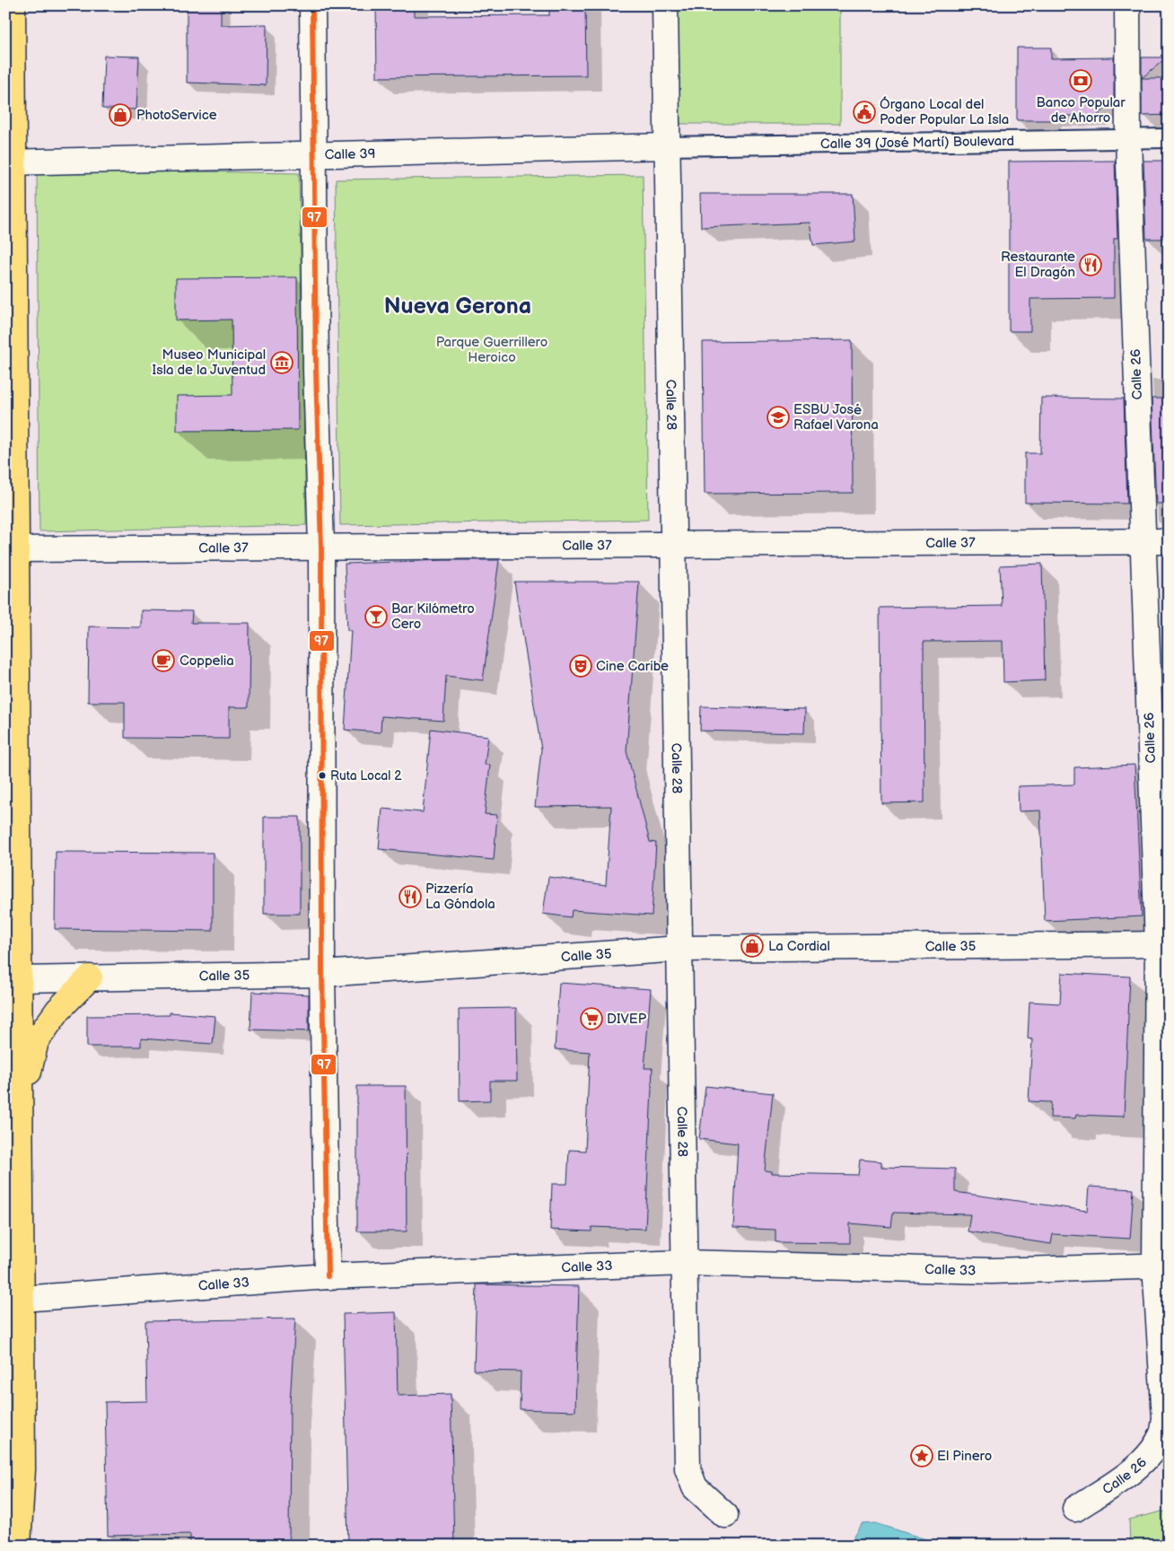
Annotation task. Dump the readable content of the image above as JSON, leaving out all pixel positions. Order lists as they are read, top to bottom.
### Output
{
  "streets": {
    "street": [
      "Calle 39 (José Martí) Boulevard",
      "Calle 39",
      "Calle 26",
      "Calle 28",
      "Calle 37",
      "Calle 35",
      "Calle 33"
    ]
  },
  "crossings": [
    ["Calle 39 (José Martí) Boulevard", "Calle 39"],
    ["Calle 39 (José Martí) Boulevard", "Calle 26"],
    ["Calle 39 (José Martí) Boulevard", "Calle 28"],
    ["Calle 39", "Calle 28"],
    ["Calle 26", "Calle 37"],
    ["Calle 26", "Calle 35"],
    ["Calle 26", "Calle 33"],
    ["Calle 28", "Calle 37"],
    ["Calle 28", "Calle 35"],
    ["Calle 28", "Calle 33"]
  ],
  "districts": ["Nueva Gerona"],
  "parks": ["Parque Guerrillero Heroico"],
  "places": {
    "bank": ["Banco Popular de Ahorro"],
    "public building": ["Órgano Local del Poder Popular La Isla"],
    "shop": ["PhotoService", "La Cordial"],
    "restaurant": ["Restaurante El Dragón", "Pizzería La Góndola"],
    "museum": ["Museo Municipal Isla de la Juventud"],
    "school or university": ["ESBU José Rafael Varona"],
    "bar": ["Bar Kilómetro Cero"],
    "cafe": ["Coppelia"],
    "theatre": ["Cine Caribe"],
    "other": ["Ruta Local 2"],
    "supermarket": ["DIVEP"],
    "place": ["El Pinero"]
  },
  "lines": ["transit line 97"]
}
